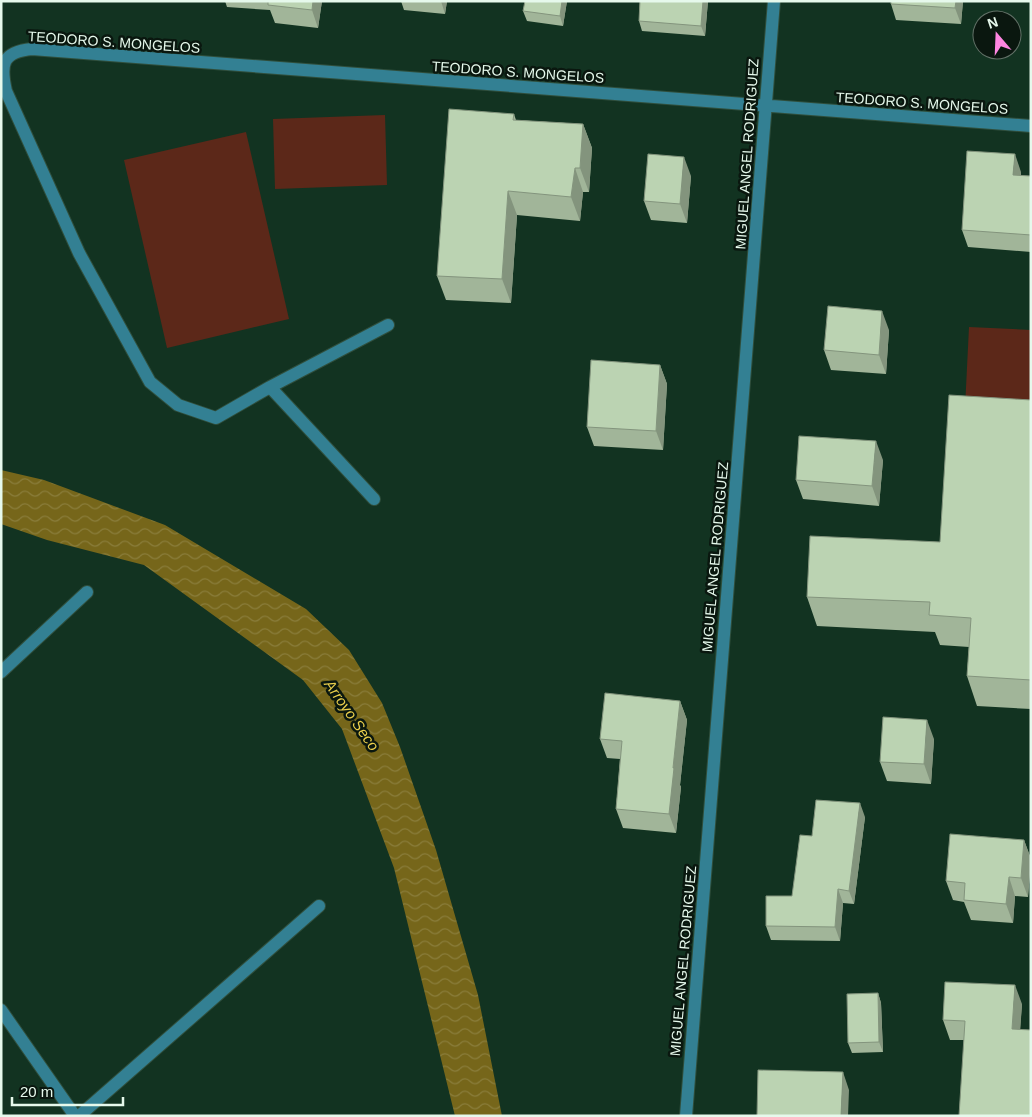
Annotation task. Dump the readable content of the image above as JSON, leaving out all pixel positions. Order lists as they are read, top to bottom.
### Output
{
  "streets": {
    "street": ["TEODORO S. MONGELOS", "MIGUEL ANGEL RODRIGUEZ"]
  },
  "crossings": [
    ["TEODORO S. MONGELOS", "MIGUEL ANGEL RODRIGUEZ"]
  ],
  "water": ["Arroyo Seco"],
  "scale_bar": "20 m",
  "north": "top"
}
